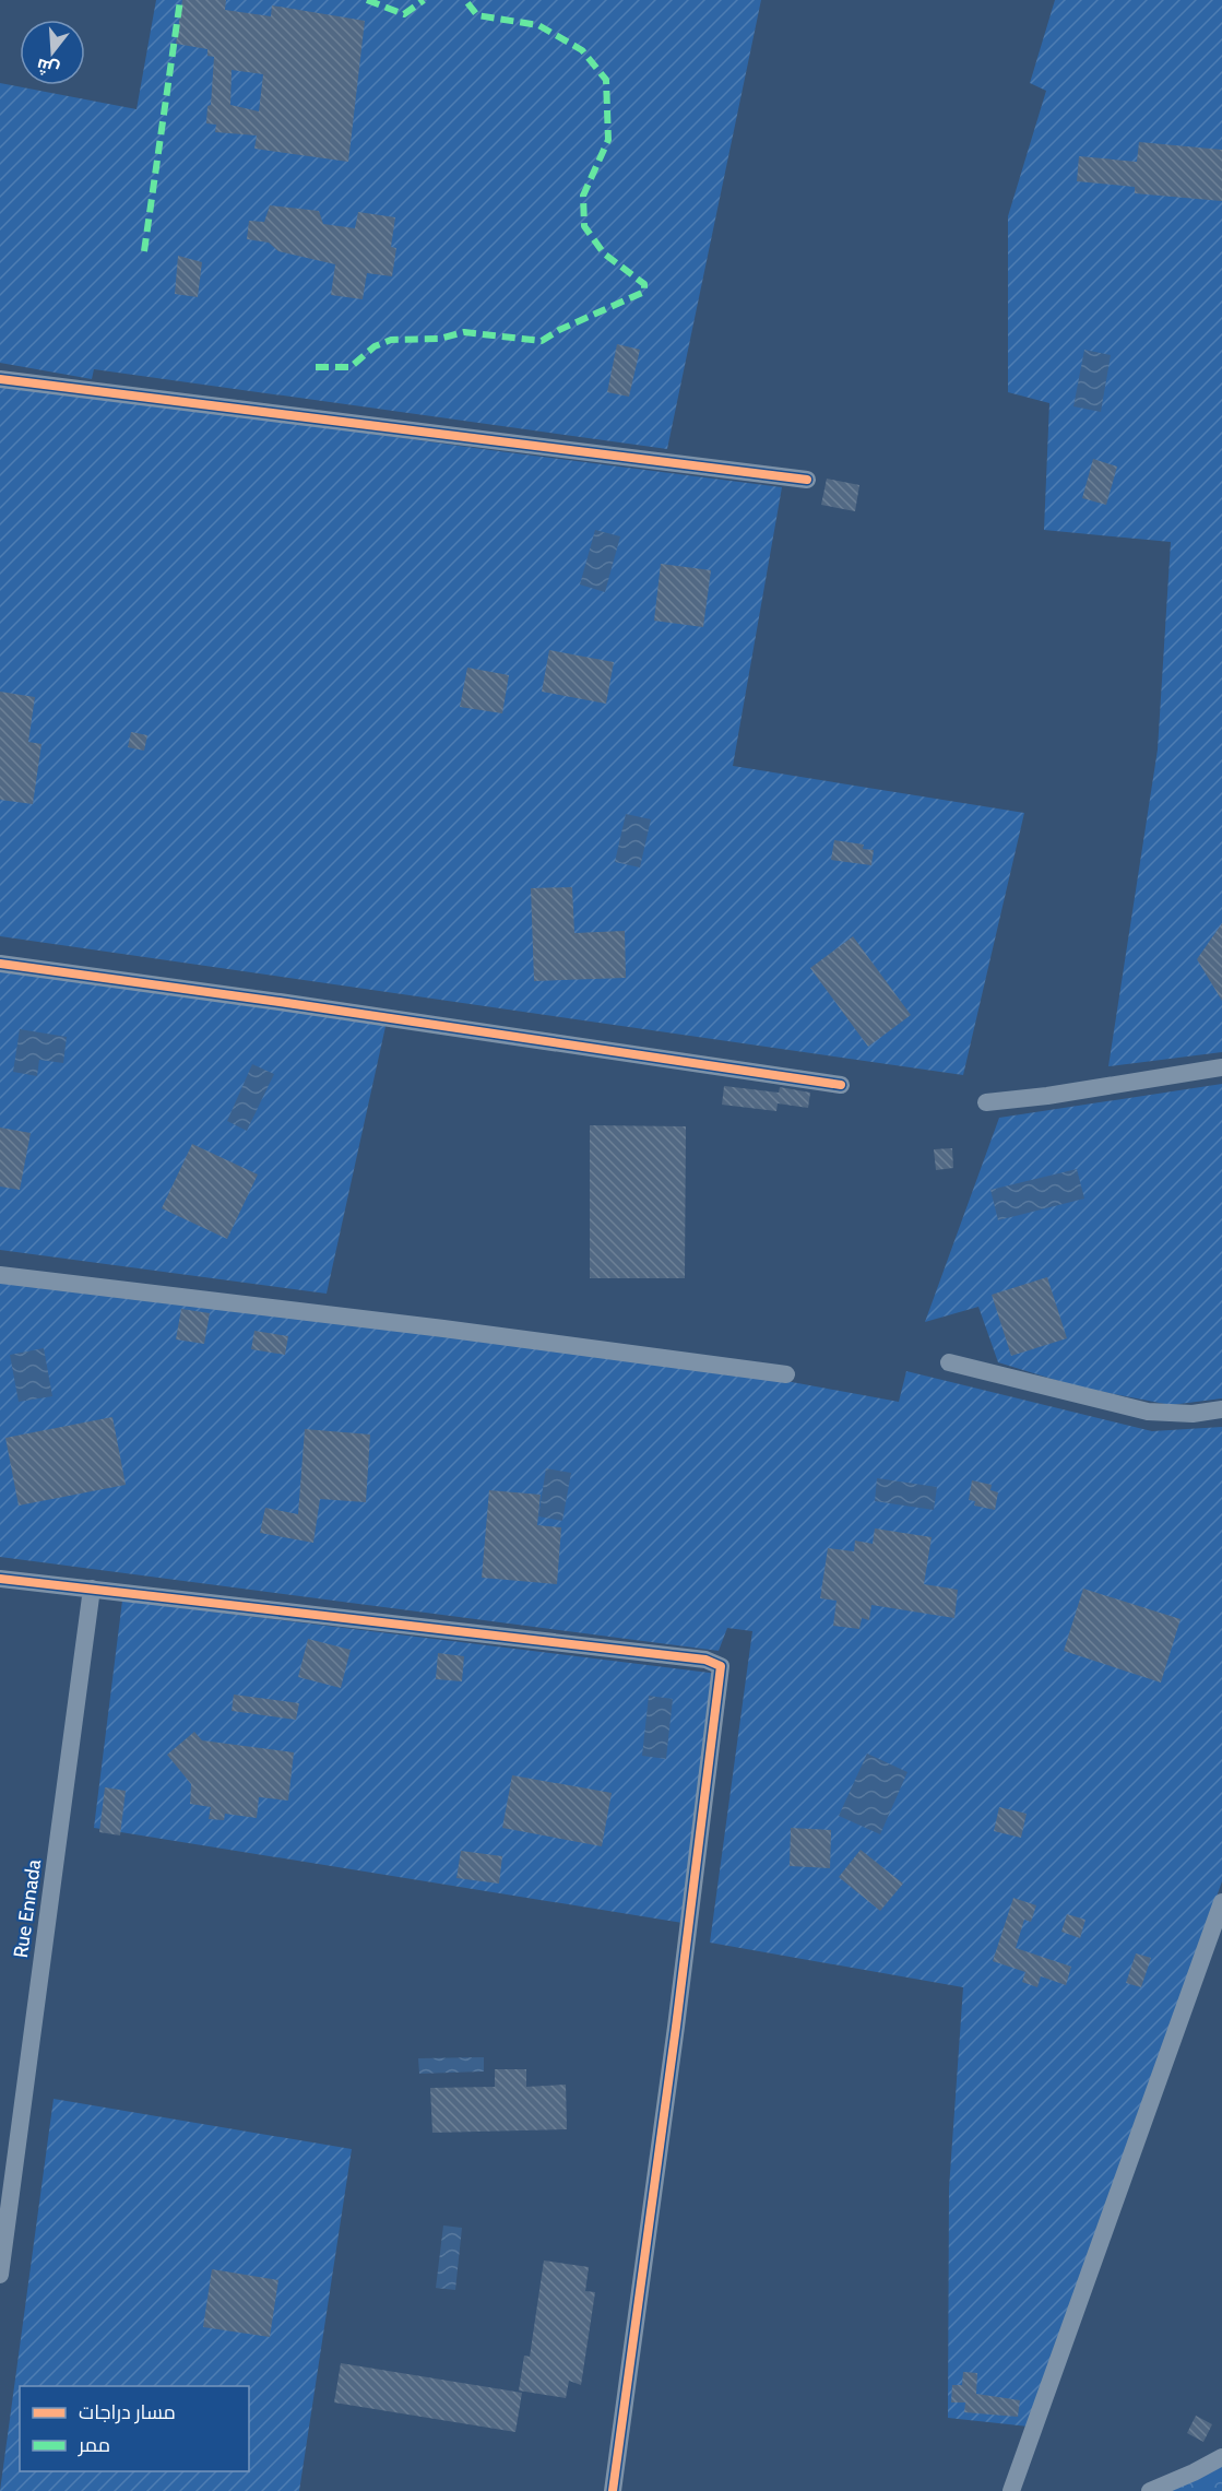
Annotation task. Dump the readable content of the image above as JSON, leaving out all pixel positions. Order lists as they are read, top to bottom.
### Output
{
  "streets": {
    "street": ["Rue Ennada"]
  },
  "legend": ["مسار دراجات", "ممر"],
  "north": "bottom"
}
